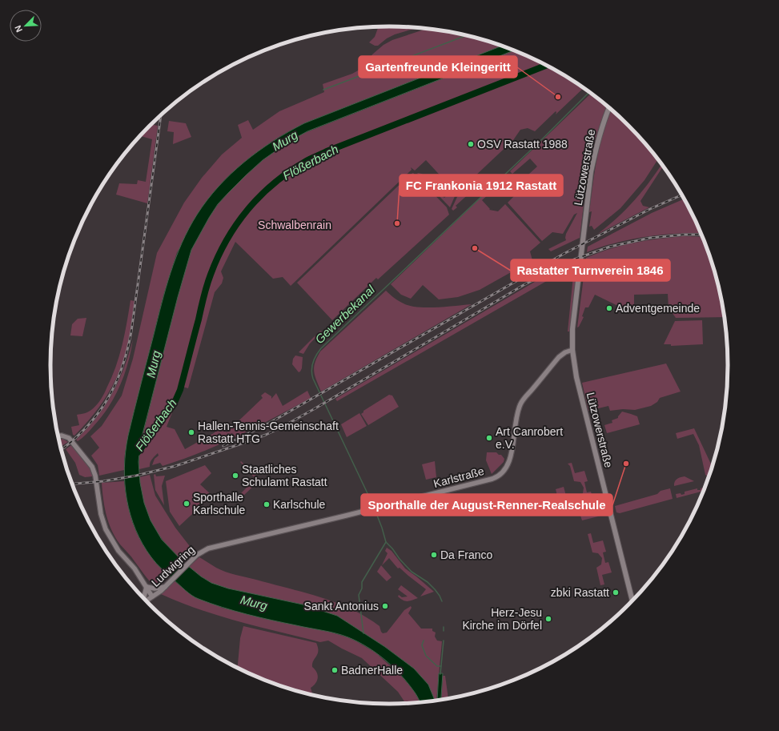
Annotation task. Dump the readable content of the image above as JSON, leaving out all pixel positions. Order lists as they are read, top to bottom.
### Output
{
  "streets": {
    "main road": ["Lützowerstraße"],
    "street": ["Karlstraße", "Ludwigring"]
  },
  "crossings": [
    ["Lützowerstraße", "Karlstraße"],
    ["Karlstraße", "Ludwigring"]
  ],
  "water": ["Murg", "Flößerbach", "Gewerbekanal"],
  "parks": ["Schwalbenrain"],
  "places": [
    "Gartenfreunde Kleingeritt",
    "OSV Rastatt 1988",
    "FC Frankonia 1912 Rastatt",
    "Rastatter Turnverein 1846",
    "Adventgemeinde",
    "Hallen-Tennis-Gemeinschaft Rastatt HTG",
    "Art Canrobert e.V.",
    "Sporthalle der August-Renner-Realschule",
    "Staatliches Schulamt Rastatt",
    "Sporthalle Karlschule",
    "Karlschule",
    "Da Franco",
    "zbki Rastatt",
    "Sankt Antonius",
    "Herz-Jesu Kirche im Dörfel",
    "BadnerHalle"
  ],
  "north": "bottom left"
}
